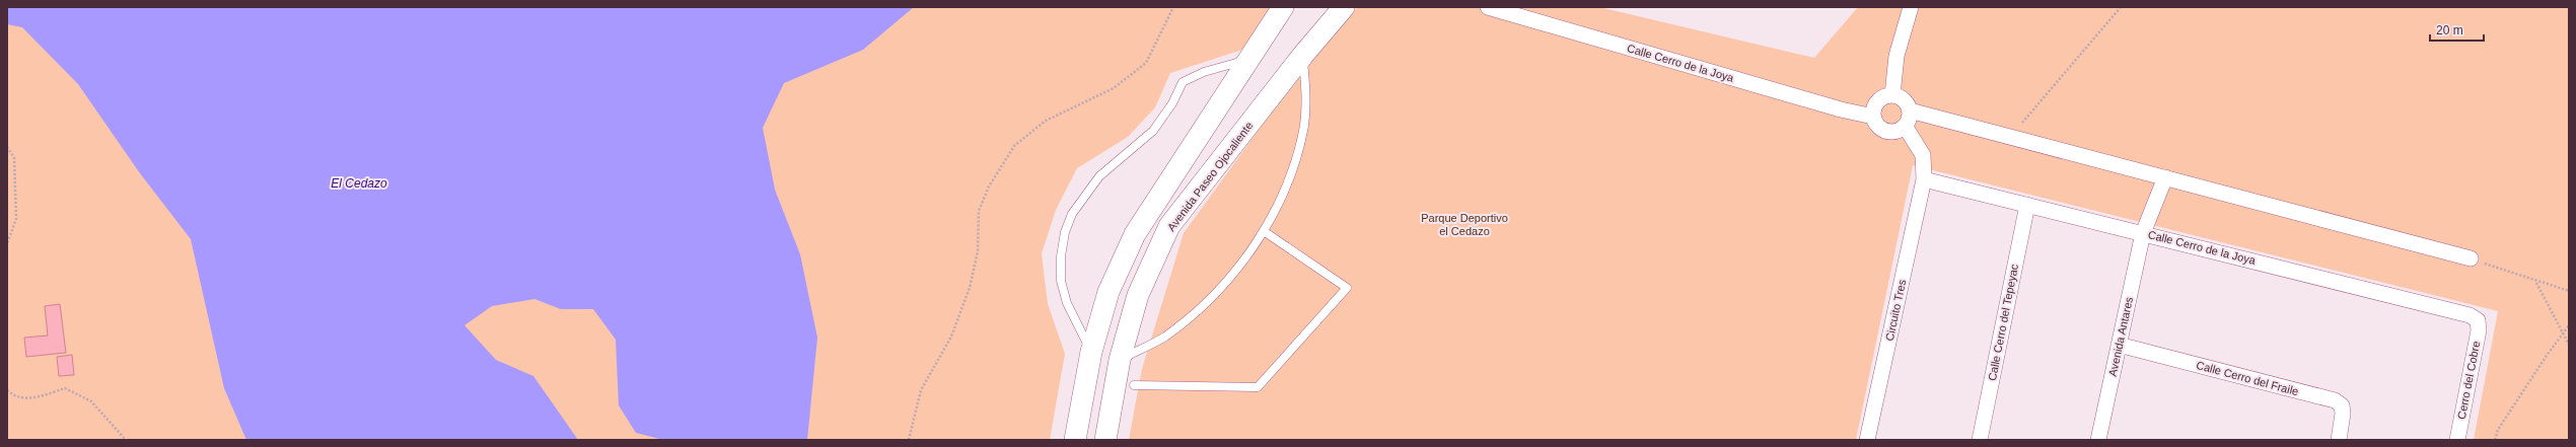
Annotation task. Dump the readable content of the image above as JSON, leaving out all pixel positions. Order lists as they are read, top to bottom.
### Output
{
  "streets": {
    "main road": ["Avenida Paseo Ojocaliente"],
    "street": [
      "Calle Cerro de la Joya",
      "Circuito Tres",
      "Calle Cerro del Tepeyac",
      "Avenida Antares",
      "Calle Cerro del Fraile",
      "Cerro del Cobre"
    ]
  },
  "crossings": [
    ["Calle Cerro de la Joya", "Circuito Tres"],
    ["Calle Cerro de la Joya", "Calle Cerro del Tepeyac"],
    ["Calle Cerro de la Joya", "Avenida Antares"],
    ["Calle Cerro de la Joya", "Cerro del Cobre"],
    ["Avenida Antares", "Calle Cerro del Fraile"]
  ],
  "water": ["El Cedazo"],
  "parks": ["Parque Deportivo el Cedazo"],
  "scale_bar": "20 m"
}
